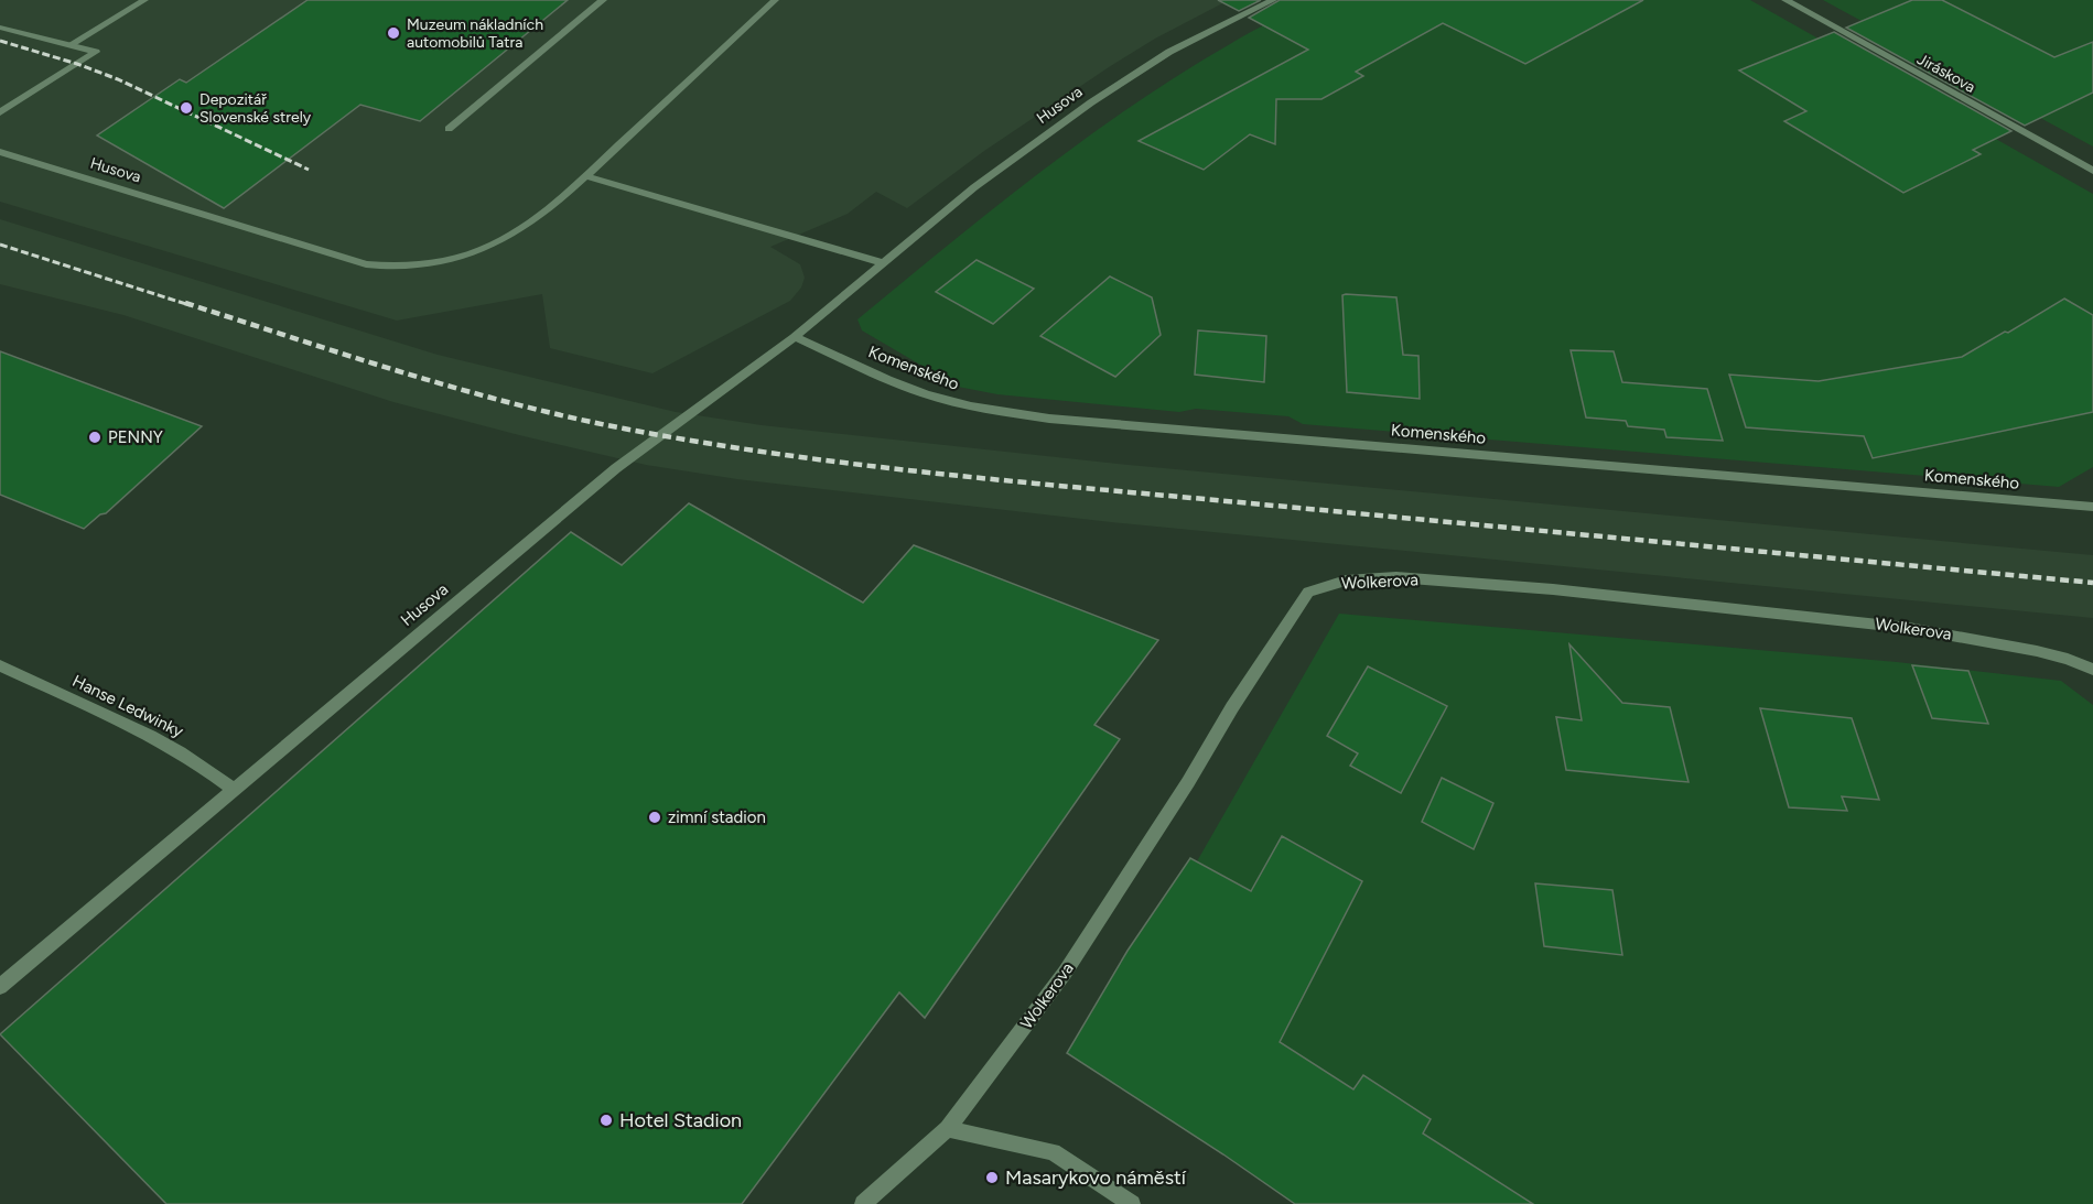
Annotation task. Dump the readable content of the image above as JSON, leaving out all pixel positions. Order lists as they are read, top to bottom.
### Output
{
  "streets": {
    "street": [
      "Jiráskova",
      "Husova",
      "Komenského",
      "Wolkerova",
      "Hanse Ledwinky"
    ]
  },
  "crossings": [
    ["Husova", "Komenského"],
    ["Husova", "Hanse Ledwinky"]
  ],
  "places": [
    "Muzeum nákladních automobilů Tatra",
    "Depozitář Slovenské strely",
    "PENNY",
    "zimní stadion",
    "Hotel Stadion",
    "Masarykovo náměstí"
  ]
}
